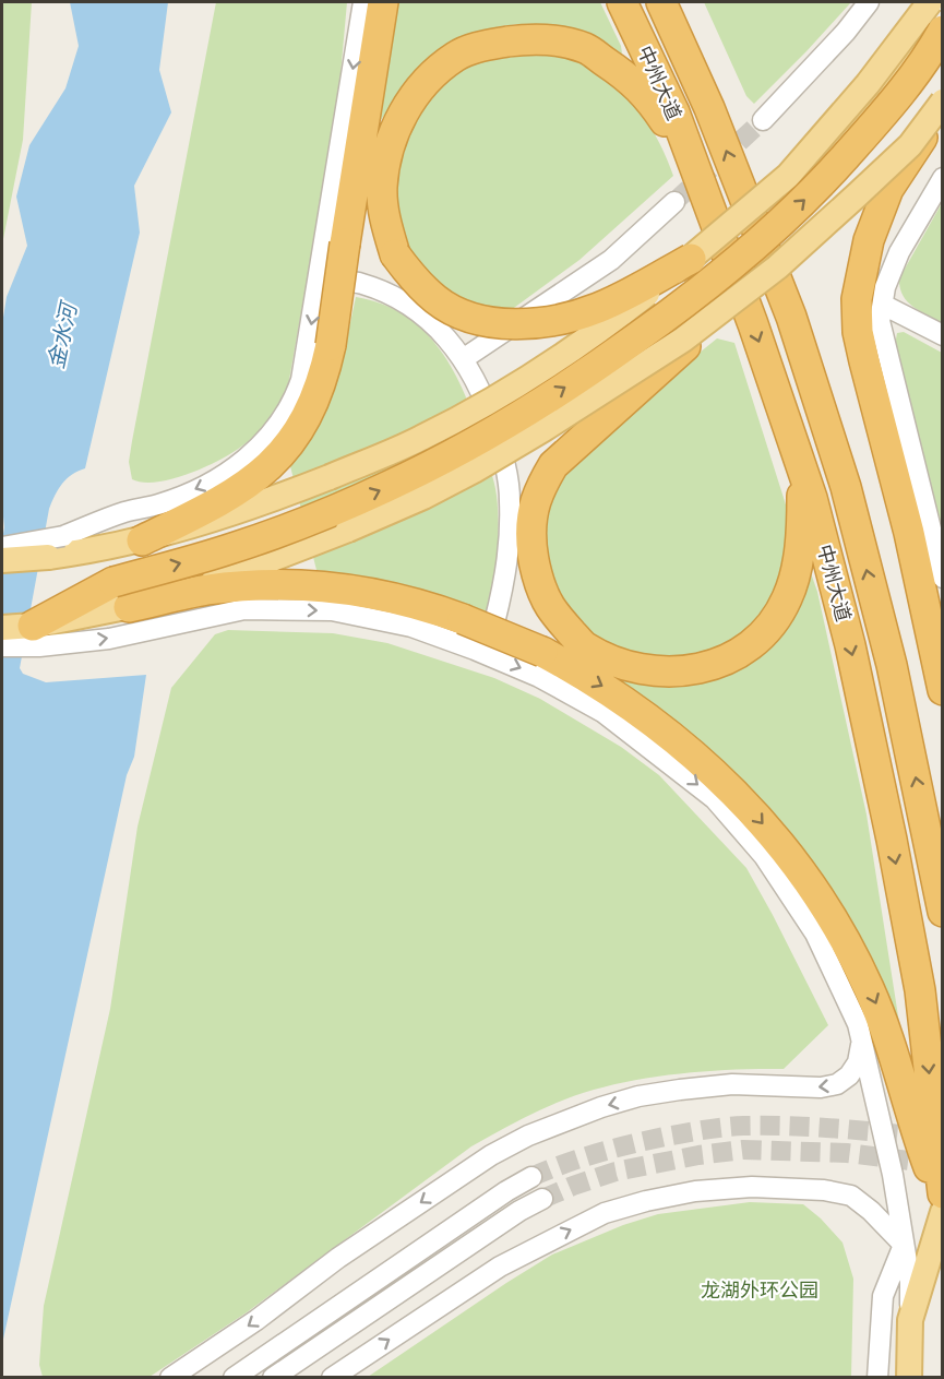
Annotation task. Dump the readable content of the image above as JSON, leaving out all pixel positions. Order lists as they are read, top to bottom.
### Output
{
  "streets": {
    "highway": ["中州大道"]
  },
  "water": ["金水河"],
  "parks": ["龙湖外环公园"]
}
